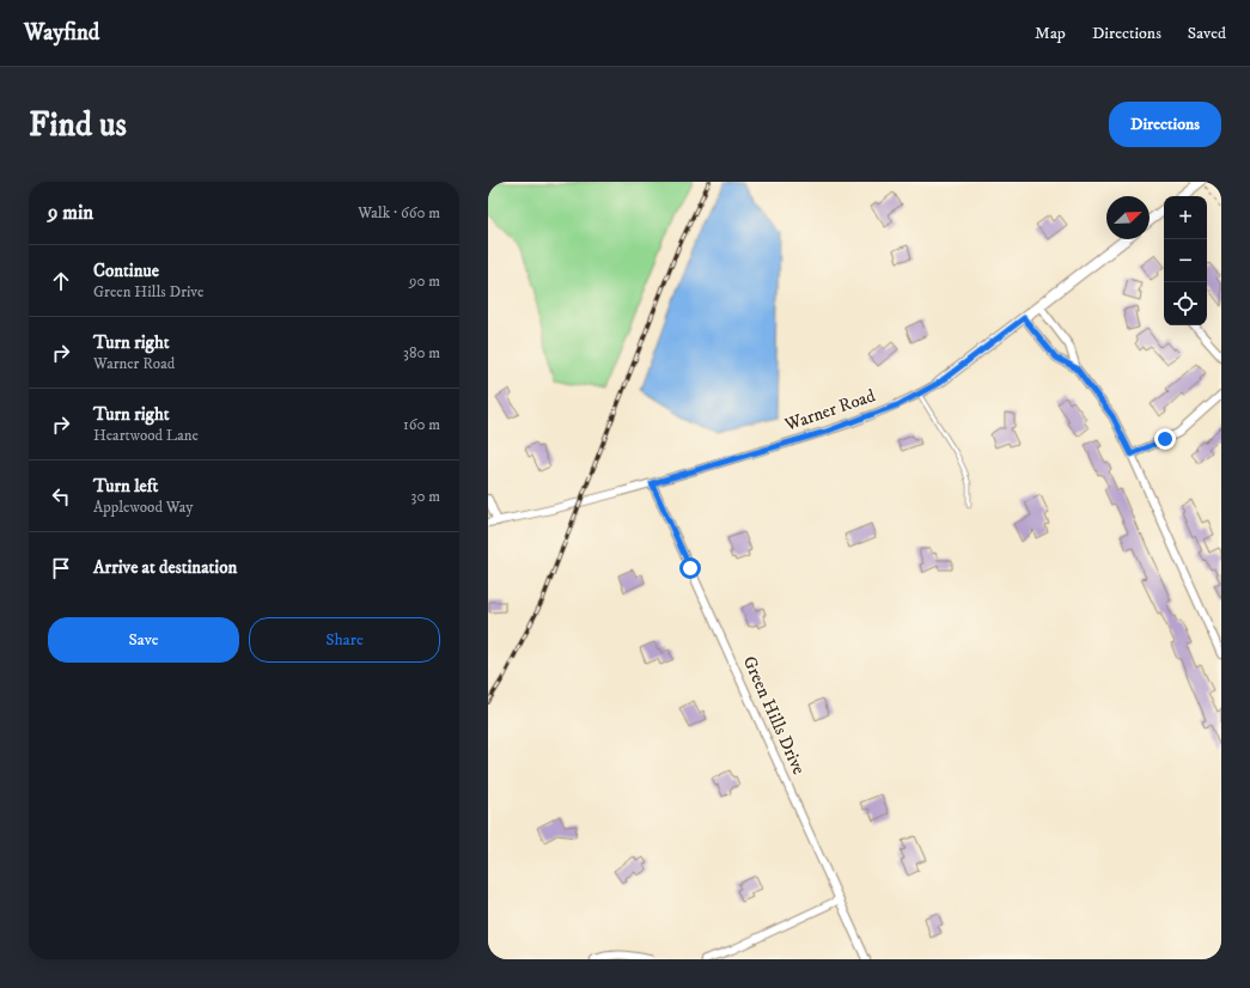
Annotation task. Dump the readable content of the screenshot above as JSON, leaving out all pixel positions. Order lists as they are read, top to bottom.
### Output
{
  "streets": {
    "street": ["Warner Road", "Green Hills Drive"]
  },
  "crossings": [
    ["Warner Road", "Green Hills Drive"]
  ],
  "north": "top right",
  "page": {
    "header": "Wayfind",
    "nav": ["Map", "Directions", "Saved"],
    "buttons": [
      "Directions",
      ["Save", "Share"]
    ],
    "title": "Find us",
    "heading": ["9 min", "Walk · 660 m"],
    "map_buttons": ["+", "−"],
    "list": [
      ["Continue", "Green Hills Drive", "90 m"],
      ["Turn right", "Warner Road", "380 m"],
      ["Turn right", "Heartwood Lane", "160 m"],
      ["Turn left", "Applewood Way", "30 m"],
      "Arrive at destination"
    ]
  }
}
